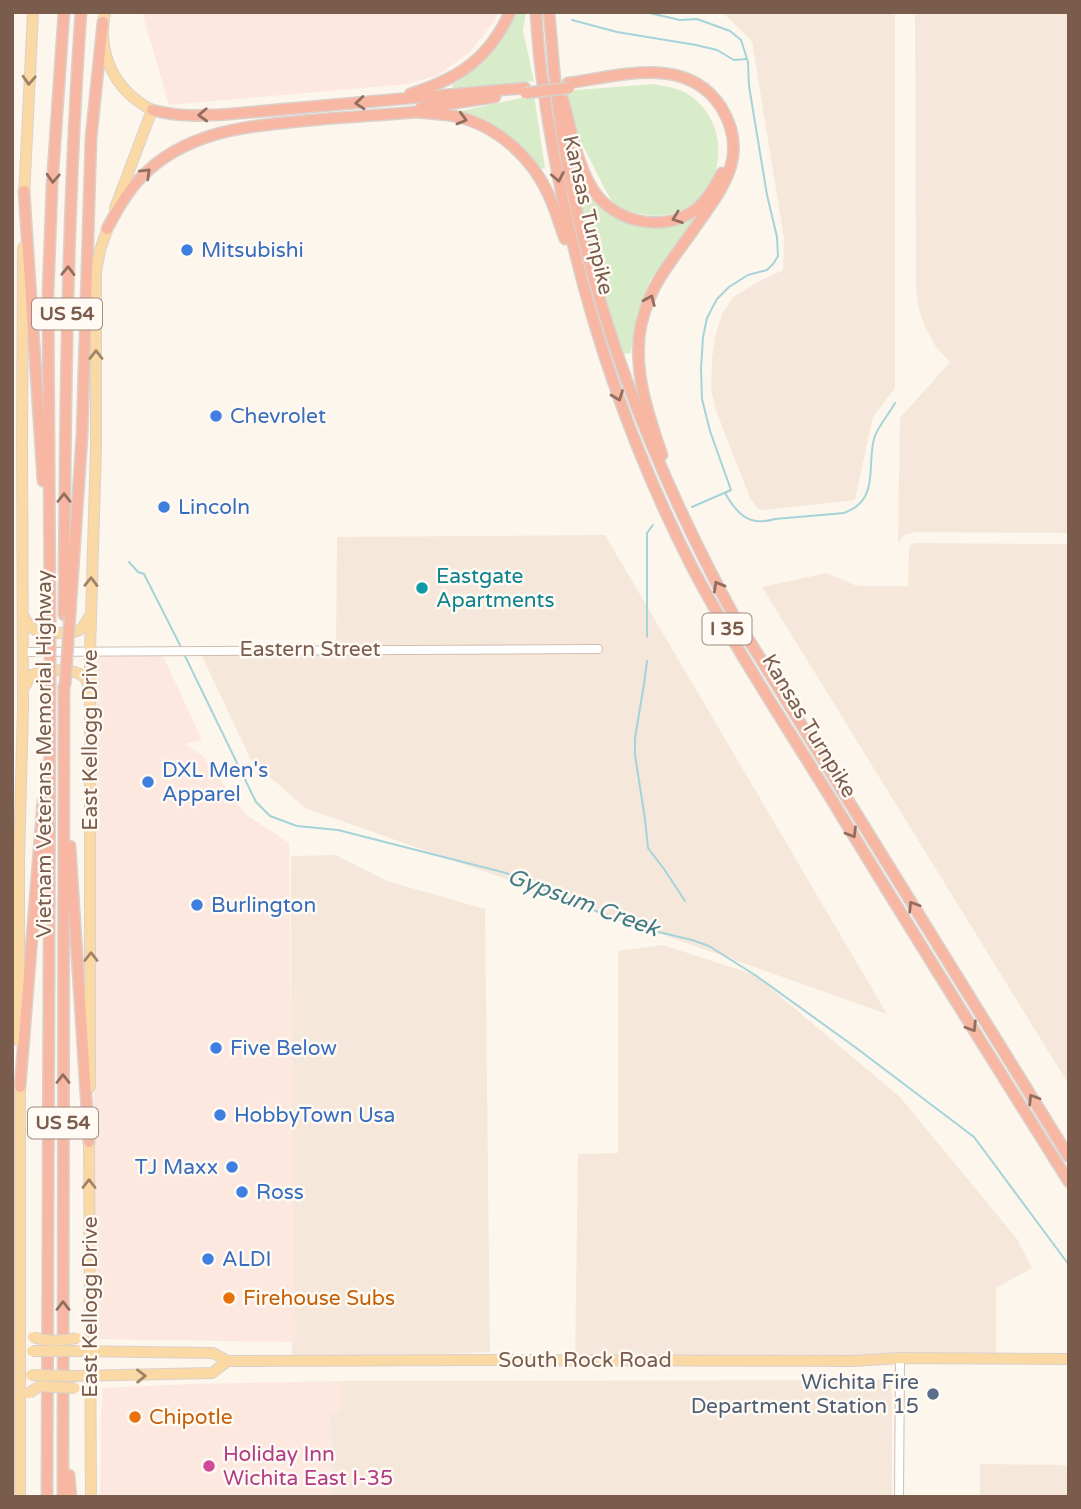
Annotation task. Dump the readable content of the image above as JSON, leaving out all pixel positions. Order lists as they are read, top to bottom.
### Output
{
  "streets": {
    "highway": [
      "Kansas Turnpike",
      "US 54",
      "I 35",
      "Vietnam Veterans Memorial Highway"
    ],
    "main road": ["East Kellogg Drive", "South Rock Road"],
    "street": ["Eastern Street"]
  },
  "crossings": [
    ["Eastern Street", "East Kellogg Drive"],
    ["East Kellogg Drive", "South Rock Road"]
  ],
  "water": ["Gypsum Creek"],
  "places": [
    "Mitsubishi",
    "Chevrolet",
    "Lincoln",
    "Eastgate Apartments",
    "DXL Men's Apparel",
    "Burlington",
    "Five Below",
    "HobbyTown Usa",
    "TJ Maxx",
    "Ross",
    "ALDI",
    "Firehouse Subs",
    "Wichita Fire Department Station 15",
    "Chipotle",
    "Holiday Inn Wichita East I-35"
  ]
}
